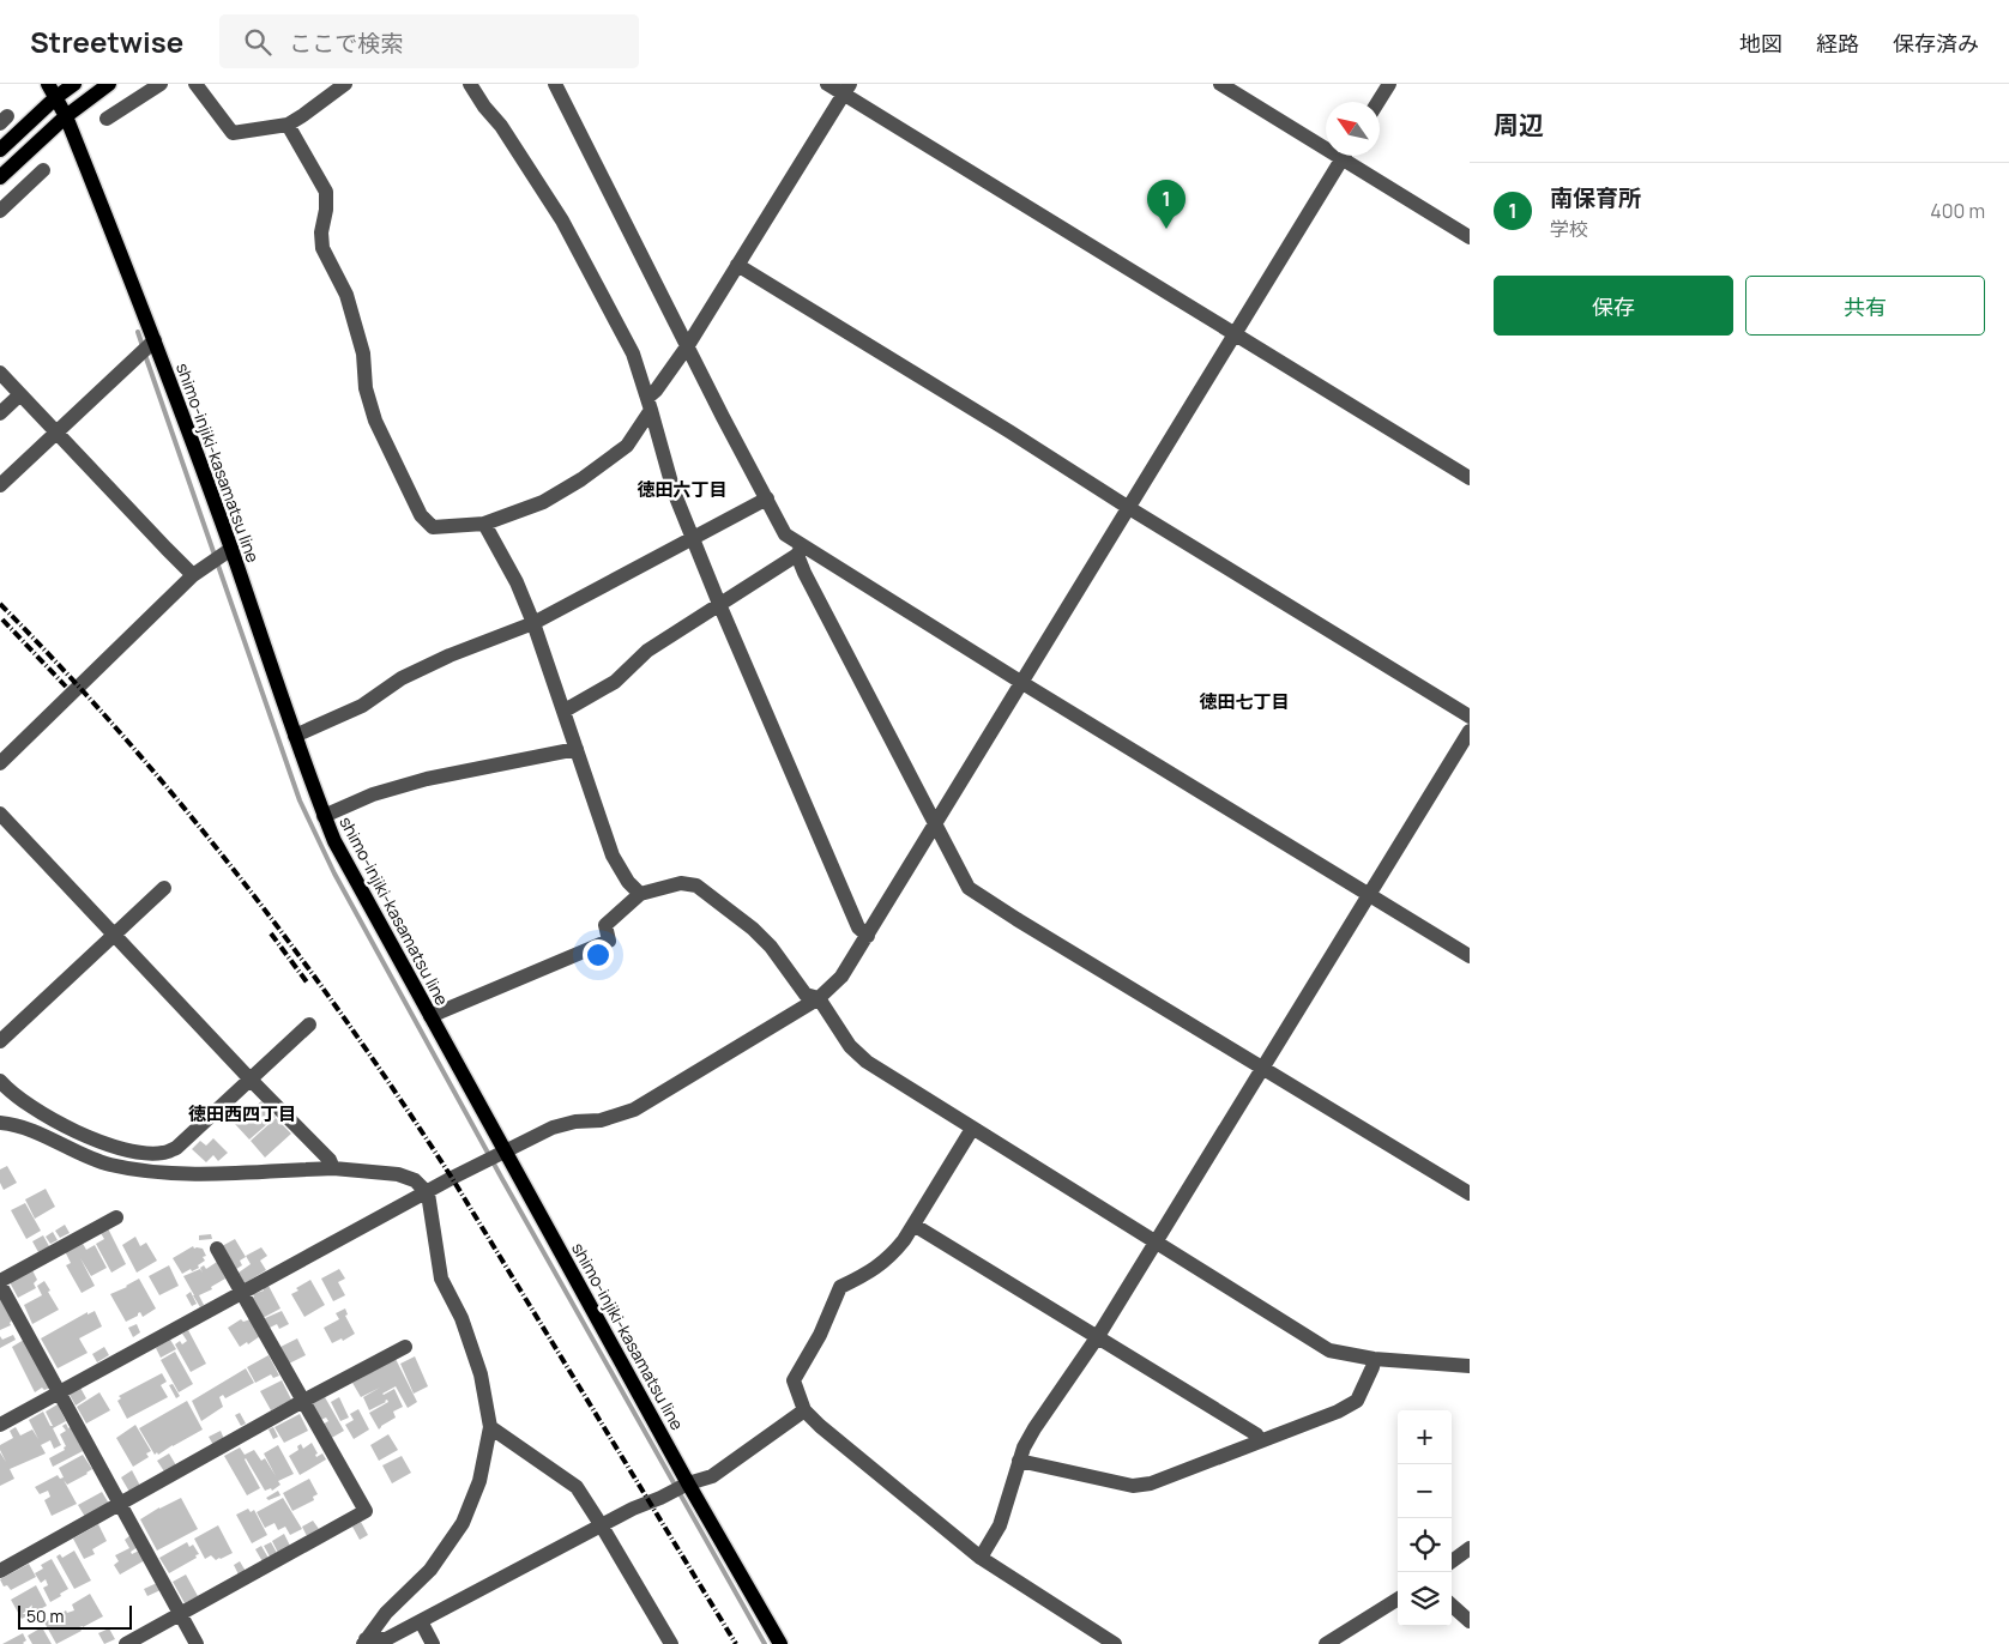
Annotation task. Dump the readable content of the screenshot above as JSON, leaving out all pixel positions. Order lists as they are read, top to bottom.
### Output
{
  "streets": {
    "main road": ["shimo-injiki-kasamatsu line"]
  },
  "districts": ["徳田六丁目", "徳田七丁目", "徳田西四丁目"],
  "scale_bar": "50 m",
  "north": "top left",
  "page": {
    "header": "Streetwise",
    "search": "ここで検索",
    "nav": ["地図", "経路", "保存済み"],
    "heading": "周辺",
    "list": [
      {
        "mark": "1",
        "name": "南保育所",
        "note": "学校",
        "value": "400 m"
      }
    ],
    "pins": "1",
    "buttons": ["保存", "共有"],
    "map_buttons": ["+", "−"],
    "scale": "50 m"
  }
}
